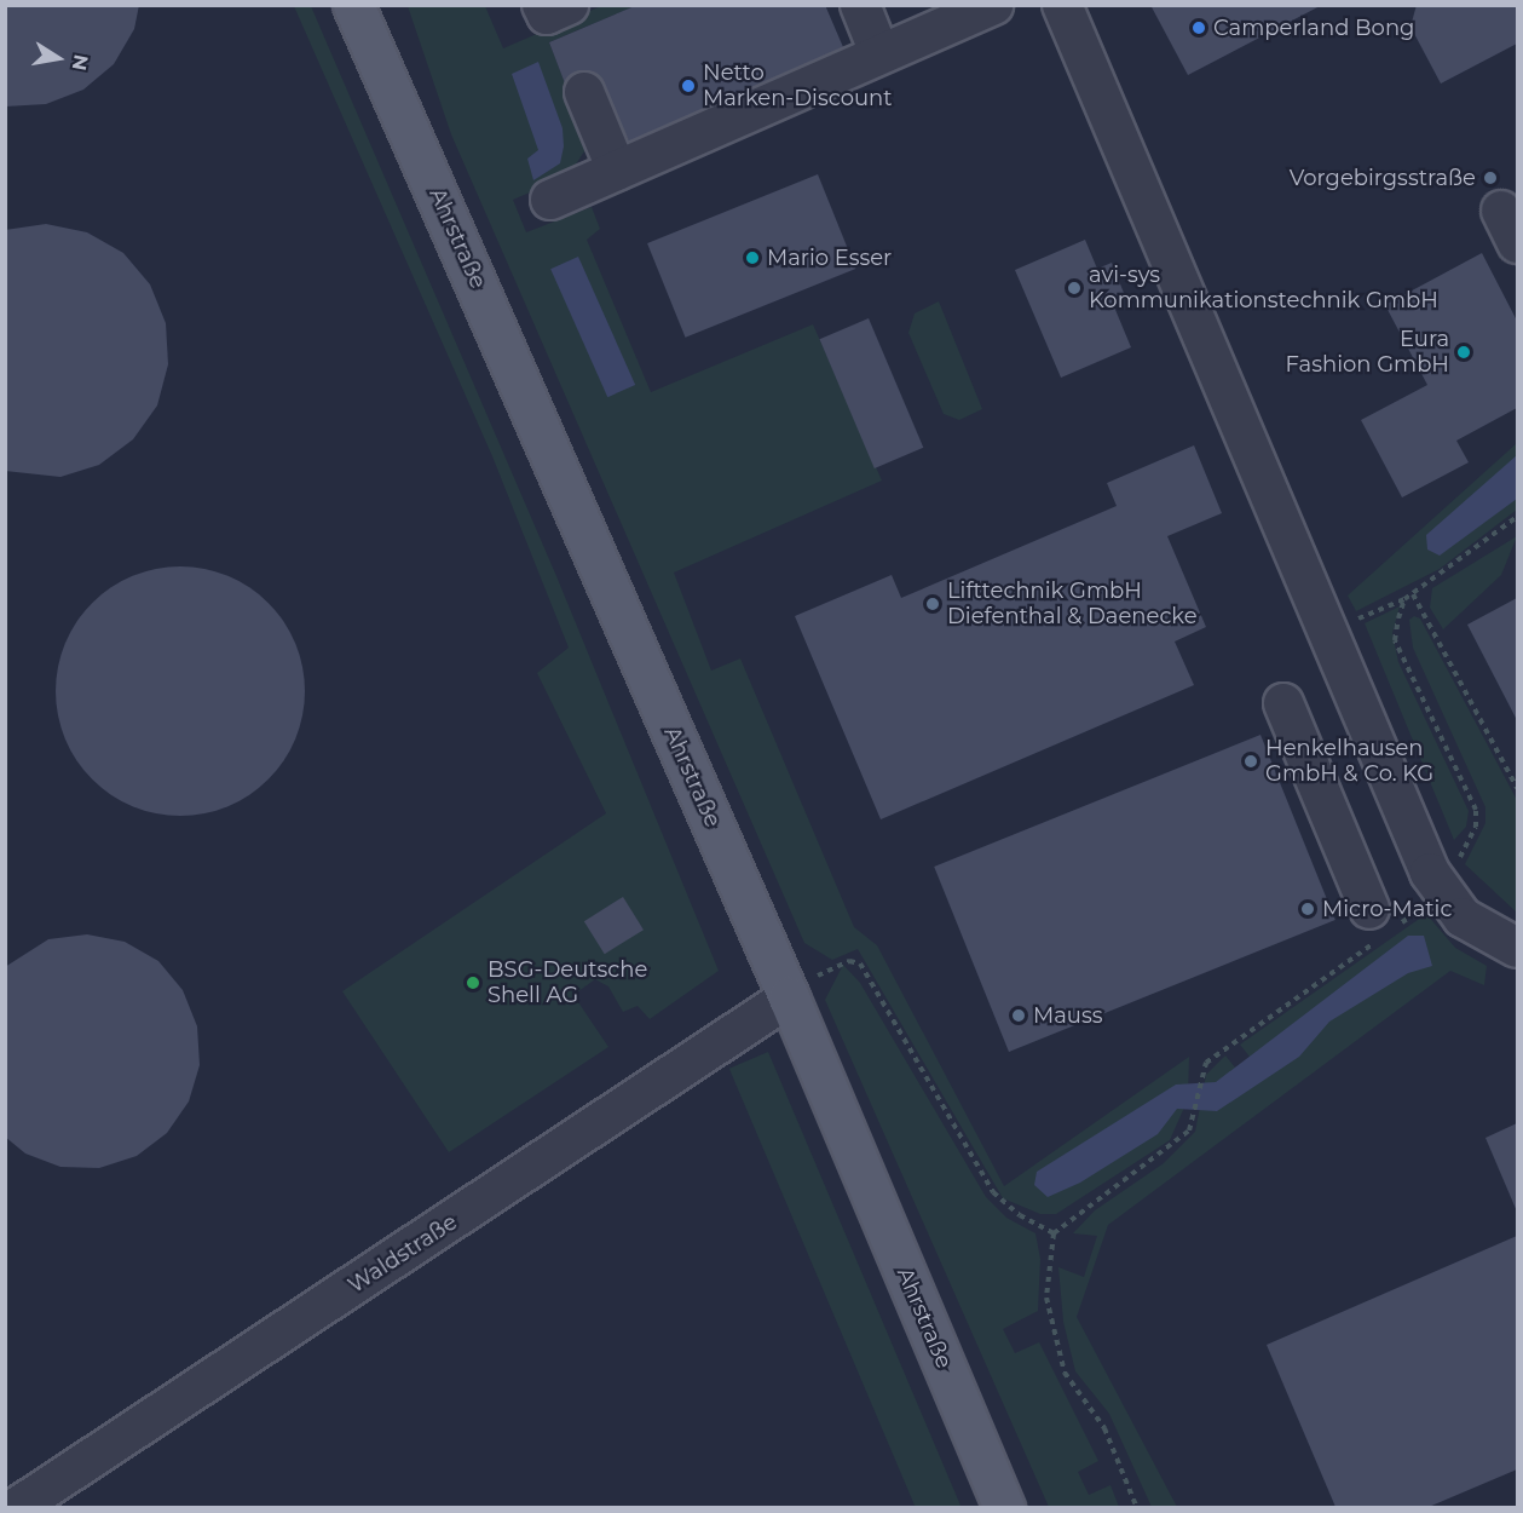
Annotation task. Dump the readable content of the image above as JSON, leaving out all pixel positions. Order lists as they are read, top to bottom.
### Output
{
  "streets": {
    "main road": ["Ahrstraße"],
    "street": ["Waldstraße"]
  },
  "crossings": [
    ["Ahrstraße", "Waldstraße"]
  ],
  "places": [
    "Camperland Bong",
    "Netto Marken-Discount",
    "Vorgebirgsstraße",
    "Mario Esser",
    "avi-sys Kommunikationstechnik GmbH",
    "Eura Fashion GmbH",
    "Lifttechnik GmbH Diefenthal & Daenecke",
    "Henkelhausen GmbH & Co. KG",
    "Micro-Matic",
    "BSG-Deutsche Shell AG",
    "Mauss"
  ],
  "north": "right"
}
